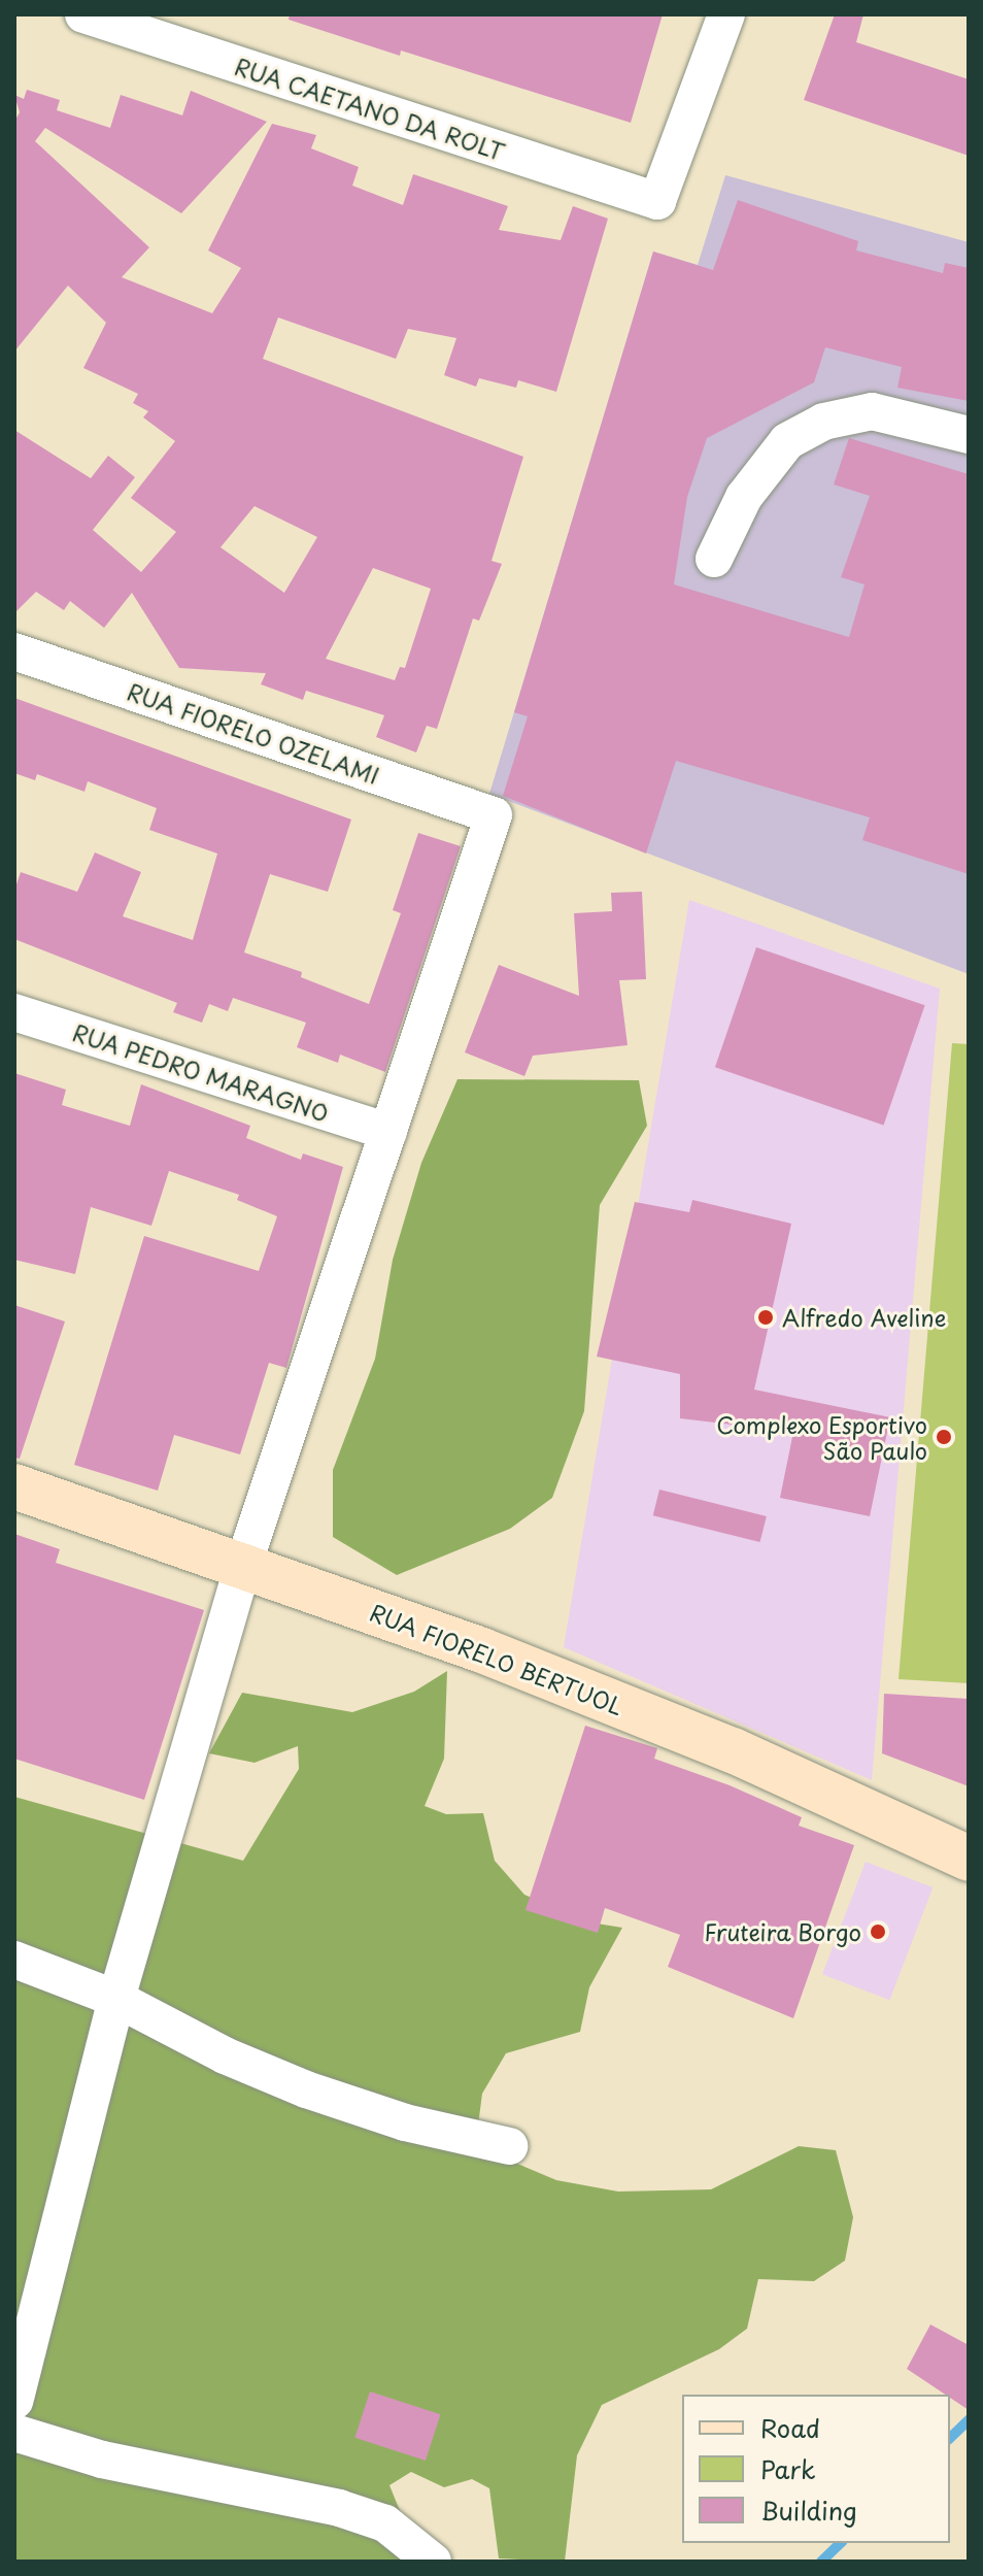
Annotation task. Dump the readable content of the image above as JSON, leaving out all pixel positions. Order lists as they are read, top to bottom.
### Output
{
  "streets": {
    "main road": ["RUA FIORELO BERTUOL"],
    "street": ["RUA CAETANO DA ROLT", "RUA FIORELO OZELAMI", "RUA PEDRO MARAGNO"]
  },
  "crossings": [
    ["RUA FIORELO OZELAMI", "RUA PEDRO MARAGNO"]
  ],
  "places": ["Alfredo Aveline", "Complexo Esportivo São Paulo", "Fruteira Borgo"],
  "legend": ["Road", "Park", "Building"]
}
